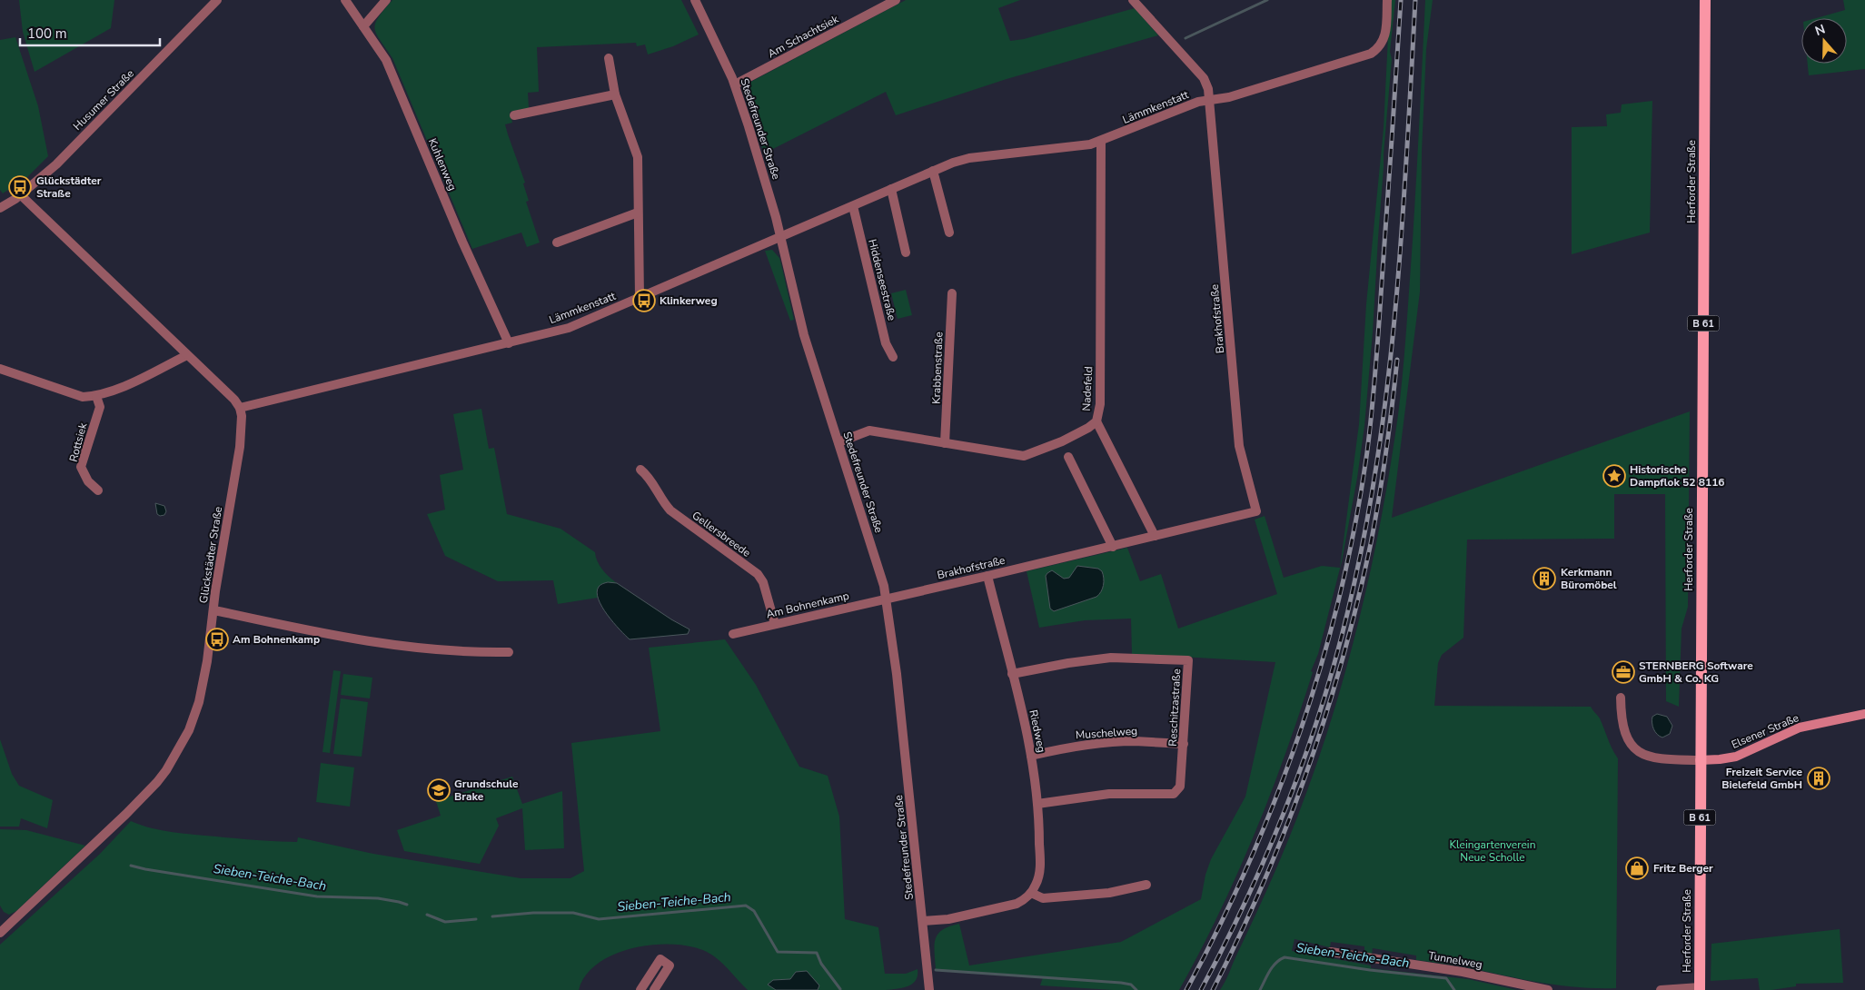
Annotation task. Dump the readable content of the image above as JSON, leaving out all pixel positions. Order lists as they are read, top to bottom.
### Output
{
  "streets": {
    "main road": ["Herforder Straße", "B 61", "Elsener Straße"],
    "street": [
      "Am Schachtsiek",
      "Husumer Straße",
      "Lämmkenstatt",
      "Stedefreunder Straße",
      "Kuhlenweg",
      "Hiddenseestraße",
      "Brakhofstraße",
      "Krabbenstraße",
      "Nadefeld",
      "Rottsiek",
      "Gellersbreede",
      "Glückstädter Straße",
      "Am Bohnenkamp",
      "Reschitzastraße",
      "Riedweg",
      "Muschelweg",
      "Tunnelweg"
    ]
  },
  "crossings": [
    ["Am Schachtsiek", "Stedefreunder Straße"],
    ["Lämmkenstatt", "Stedefreunder Straße"],
    ["Lämmkenstatt", "Kuhlenweg"],
    ["Lämmkenstatt", "Hiddenseestraße"],
    ["Lämmkenstatt", "Brakhofstraße"],
    ["Lämmkenstatt", "Nadefeld"],
    ["Lämmkenstatt", "Glückstädter Straße"],
    ["Stedefreunder Straße", "Brakhofstraße"],
    ["Stedefreunder Straße", "Nadefeld"],
    ["Stedefreunder Straße", "Am Bohnenkamp"],
    ["Herforder Straße", "Elsener Straße"],
    ["Brakhofstraße", "Am Bohnenkamp"],
    ["Brakhofstraße", "Riedweg"],
    ["Krabbenstraße", "Nadefeld"],
    ["Gellersbreede", "Am Bohnenkamp"],
    ["Reschitzastraße", "Riedweg"],
    ["Reschitzastraße", "Muschelweg"],
    ["Riedweg", "Muschelweg"]
  ],
  "water": ["Sieben-Teiche-Bach"],
  "parks": ["Kleingartenverein Neue Scholle"],
  "places": {
    "bus stop": ["Glückstädter Straße", "Klinkerweg", "Am Bohnenkamp"],
    "place": ["Historische Dampflok 52 8116"],
    "building": ["Kerkmann Büromöbel", "Freizeit Service Bielefeld GmbH"],
    "office": ["STERNBERG Software GmbH & Co. KG"],
    "school or university": ["Grundschule Brake"],
    "shop": ["Fritz Berger"]
  },
  "scale_bar": "100 m",
  "north": "top"
}
